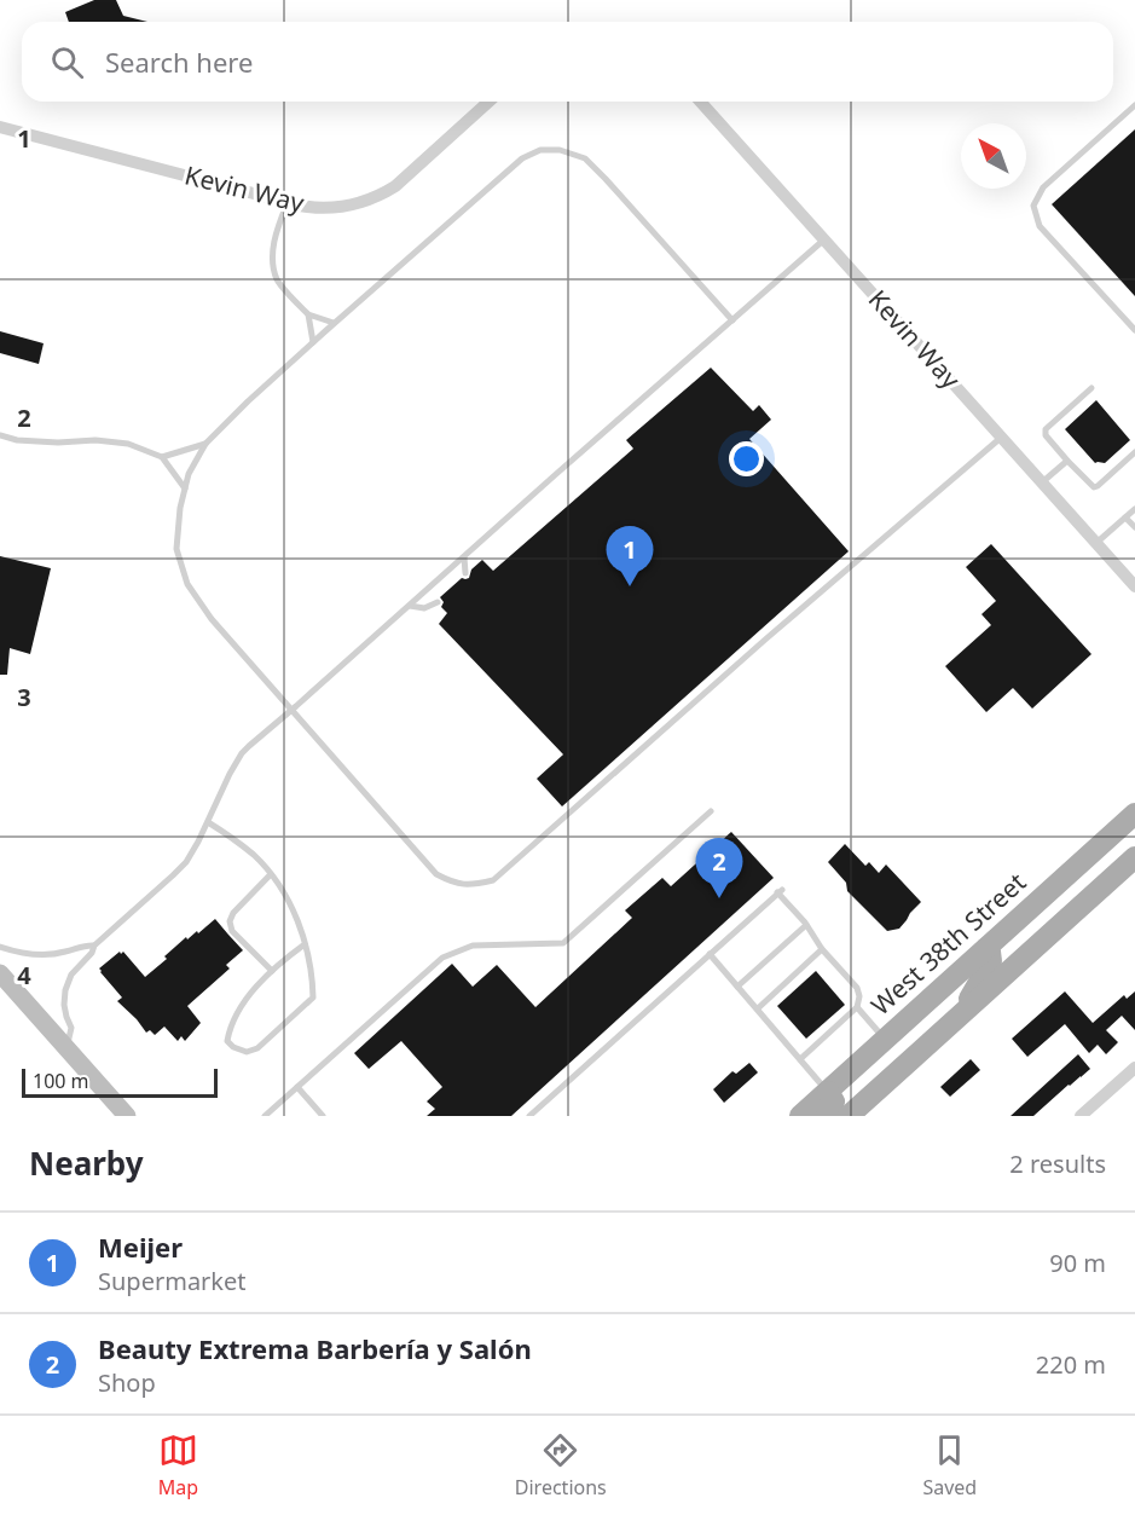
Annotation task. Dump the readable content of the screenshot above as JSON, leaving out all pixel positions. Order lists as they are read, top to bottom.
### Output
{
  "streets": {
    "main road": ["West 38th Street"],
    "street": ["Kevin Way"]
  },
  "scale_bar": "100 m",
  "north": "top left",
  "page": {
    "search": "Search here",
    "pins": ["1", "2"],
    "scale": "100 m",
    "heading": ["Nearby", "2 results"],
    "list": [
      {
        "mark": "1",
        "name": "Meijer",
        "note": "Supermarket",
        "value": "90 m"
      },
      {
        "mark": "2",
        "name": "Beauty Extrema Barbería y Salón",
        "note": "Shop",
        "value": "220 m"
      }
    ],
    "nav": ["Map", "Directions", "Saved"]
  },
  "grid": {
    "rows": [
      "1",
      "2",
      "3",
      "4"
    ]
  }
}
